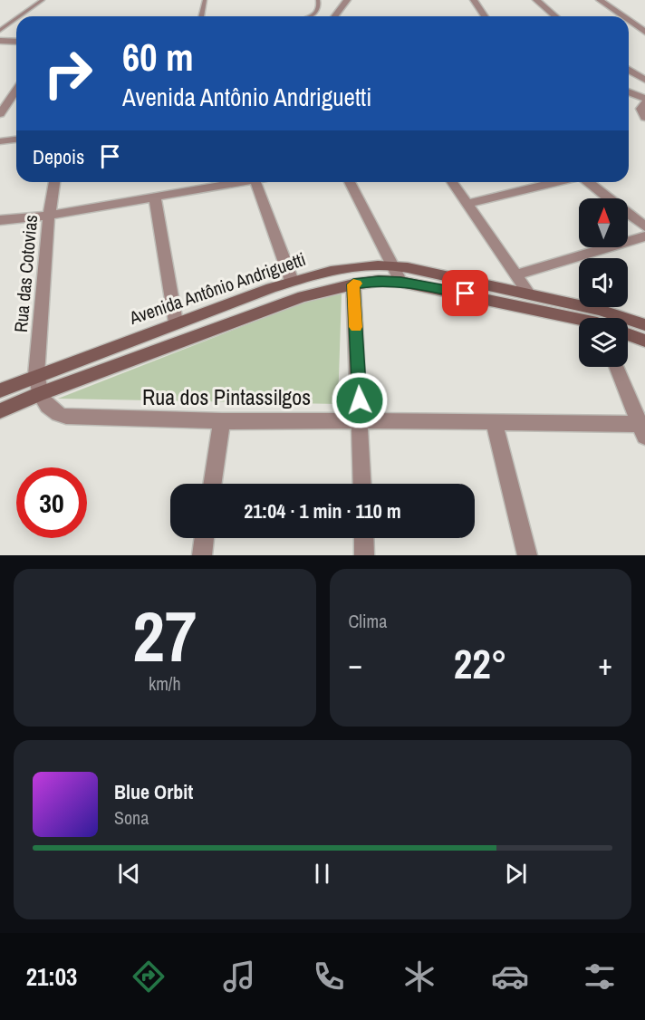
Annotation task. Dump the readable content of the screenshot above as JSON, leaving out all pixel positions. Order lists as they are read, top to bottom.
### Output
{
  "streets": {
    "street": ["Rua das Cotovias", "Avenida Antônio Andriguetti", "Rua dos Pintassilgos"]
  },
  "crossings": [
    ["Rua das Cotovias", "Avenida Antônio Andriguetti"],
    ["Avenida Antônio Andriguetti", "Rua dos Pintassilgos"]
  ],
  "north": "top",
  "page": {
    "turn": ["60 m", "Avenida Antônio Andriguetti"],
    "then": "Depois",
    "limit": "30",
    "trip": "21:04 · 1 min · 110 m",
    "tile": [
      ["27", "km/h"],
      "Clima"
    ],
    "heat": ["−", "22°", "+"],
    "song": ["Blue Orbit", "Sona"],
    "tabs": "21:03"
  }
}
